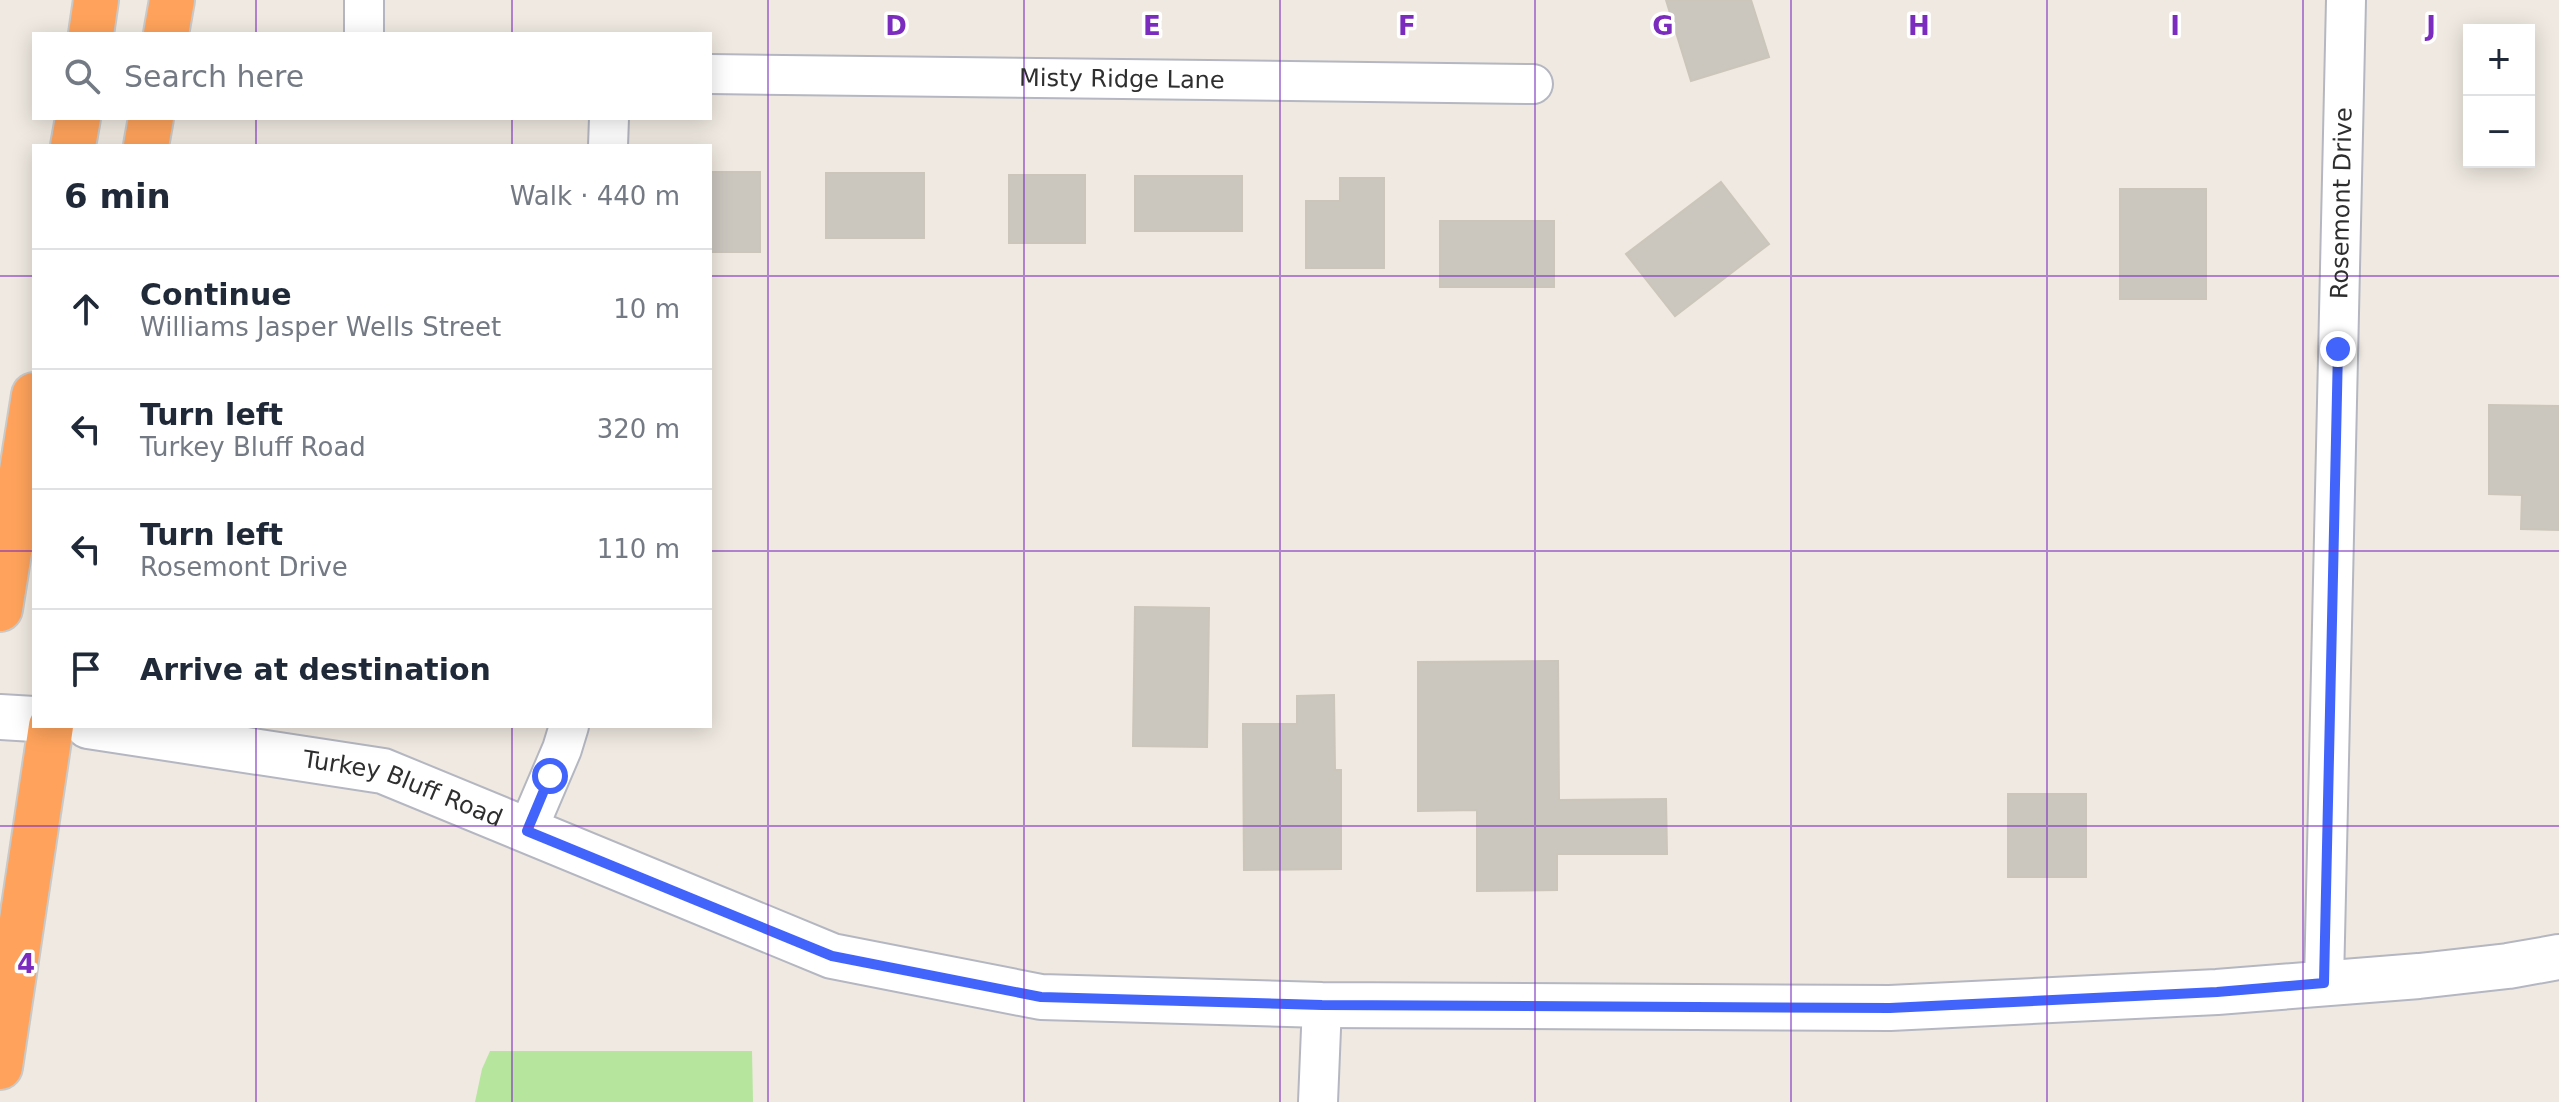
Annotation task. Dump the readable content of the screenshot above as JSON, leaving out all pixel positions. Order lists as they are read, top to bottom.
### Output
{
  "streets": {
    "street": ["Misty Ridge Lane", "Rosemont Drive", "Turkey Bluff Road"]
  },
  "crossings": [
    ["Rosemont Drive", "Turkey Bluff Road"]
  ],
  "page": {
    "map_buttons": ["+", "−"],
    "search": "Search here",
    "heading": ["6 min", "Walk · 440 m"],
    "list": [
      ["Continue", "Williams Jasper Wells Street", "10 m"],
      ["Turn left", "Turkey Bluff Road", "320 m"],
      ["Turn left", "Rosemont Drive", "110 m"],
      "Arrive at destination"
    ]
  },
  "grid": {
    "columns": [
      "D",
      "E",
      "F",
      "G",
      "H",
      "I",
      "J"
    ],
    "rows": ["4"]
  }
}
